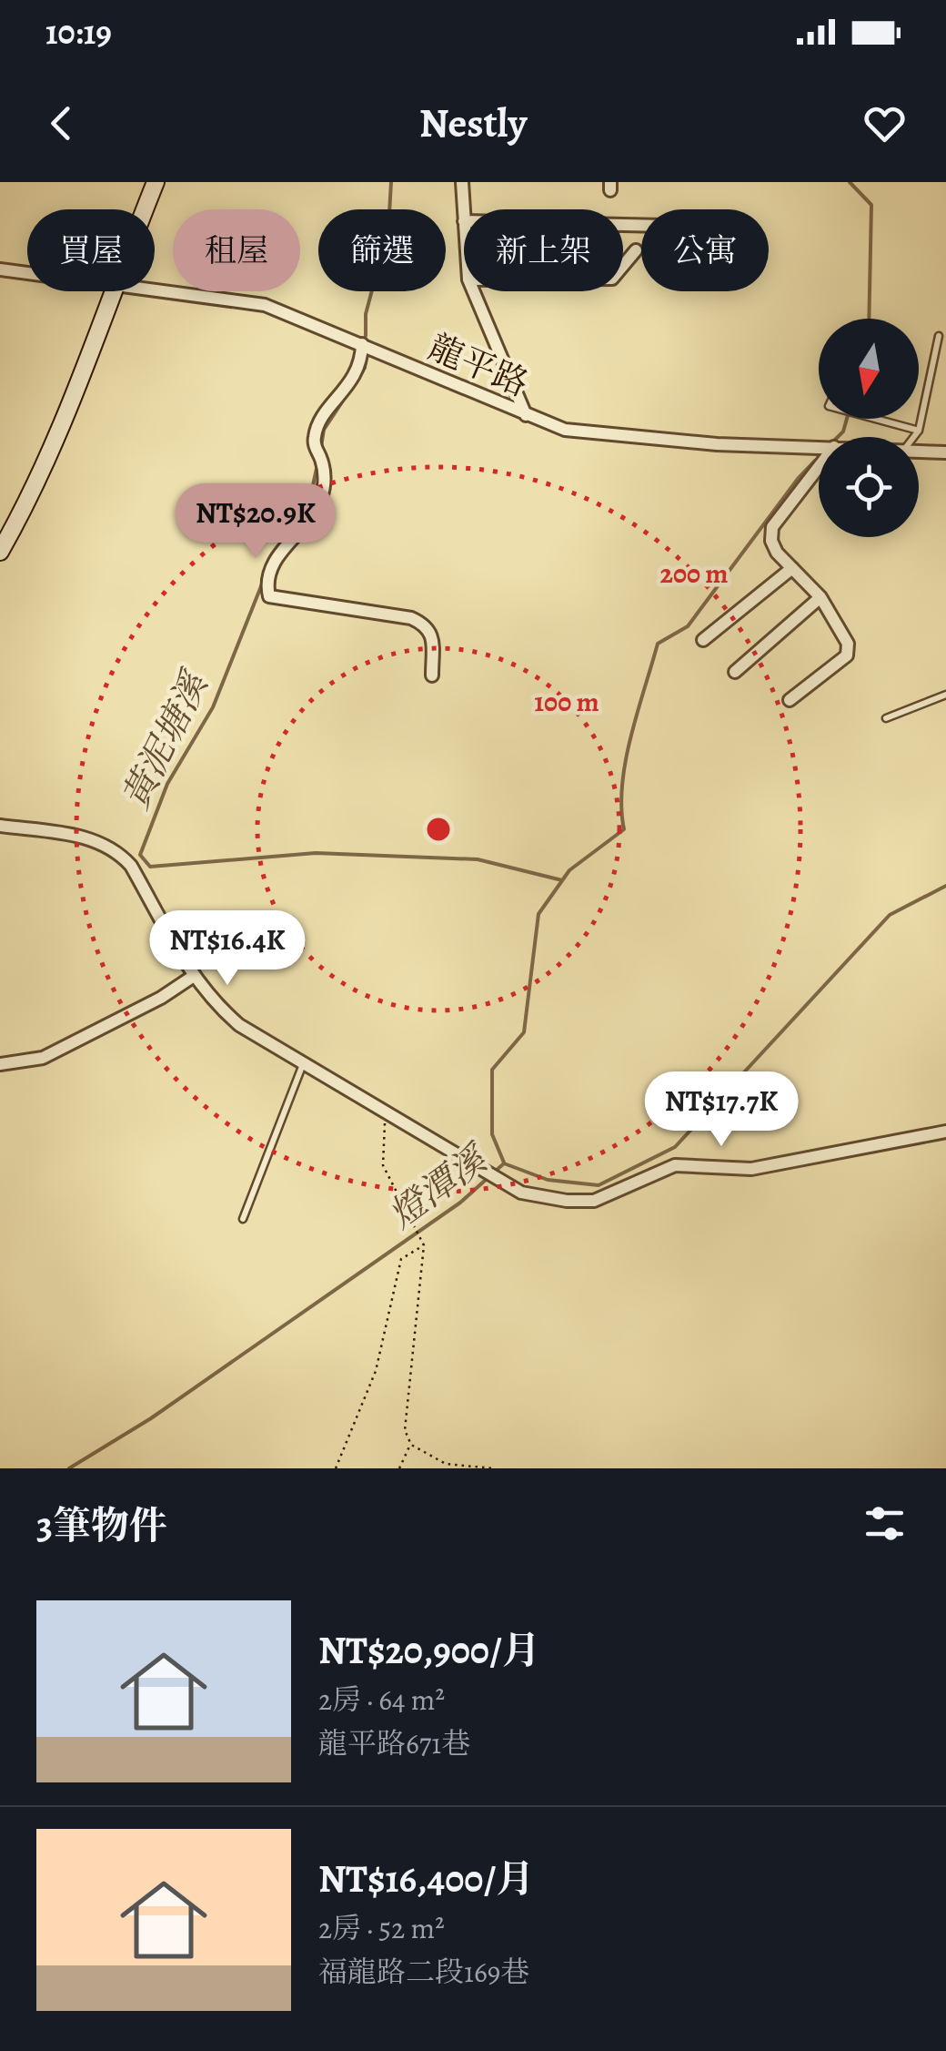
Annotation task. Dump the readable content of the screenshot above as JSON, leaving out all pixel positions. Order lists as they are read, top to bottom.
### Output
{
  "streets": {
    "street": ["龍平路"]
  },
  "water": ["黃泥塘溪", "燈潭溪"],
  "north": "bottom",
  "page": {
    "status": "10:19",
    "header": "Nestly",
    "chip": [
      "買屋",
      "租屋",
      "篩選",
      "新上架",
      "公寓"
    ],
    "price": ["NT$20.9K", "NT$16.4K", "NT$17.7K"],
    "heading": "3筆物件",
    "list": [
      {
        "name": "NT$20,900/月",
        "note": "2房 · 64 m² · 龍平路671巷"
      },
      {
        "name": "NT$16,400/月",
        "note": "2房 · 52 m² · 福龍路二段169巷"
      }
    ]
  },
  "rings": ["200 m", "100 m"]
}
